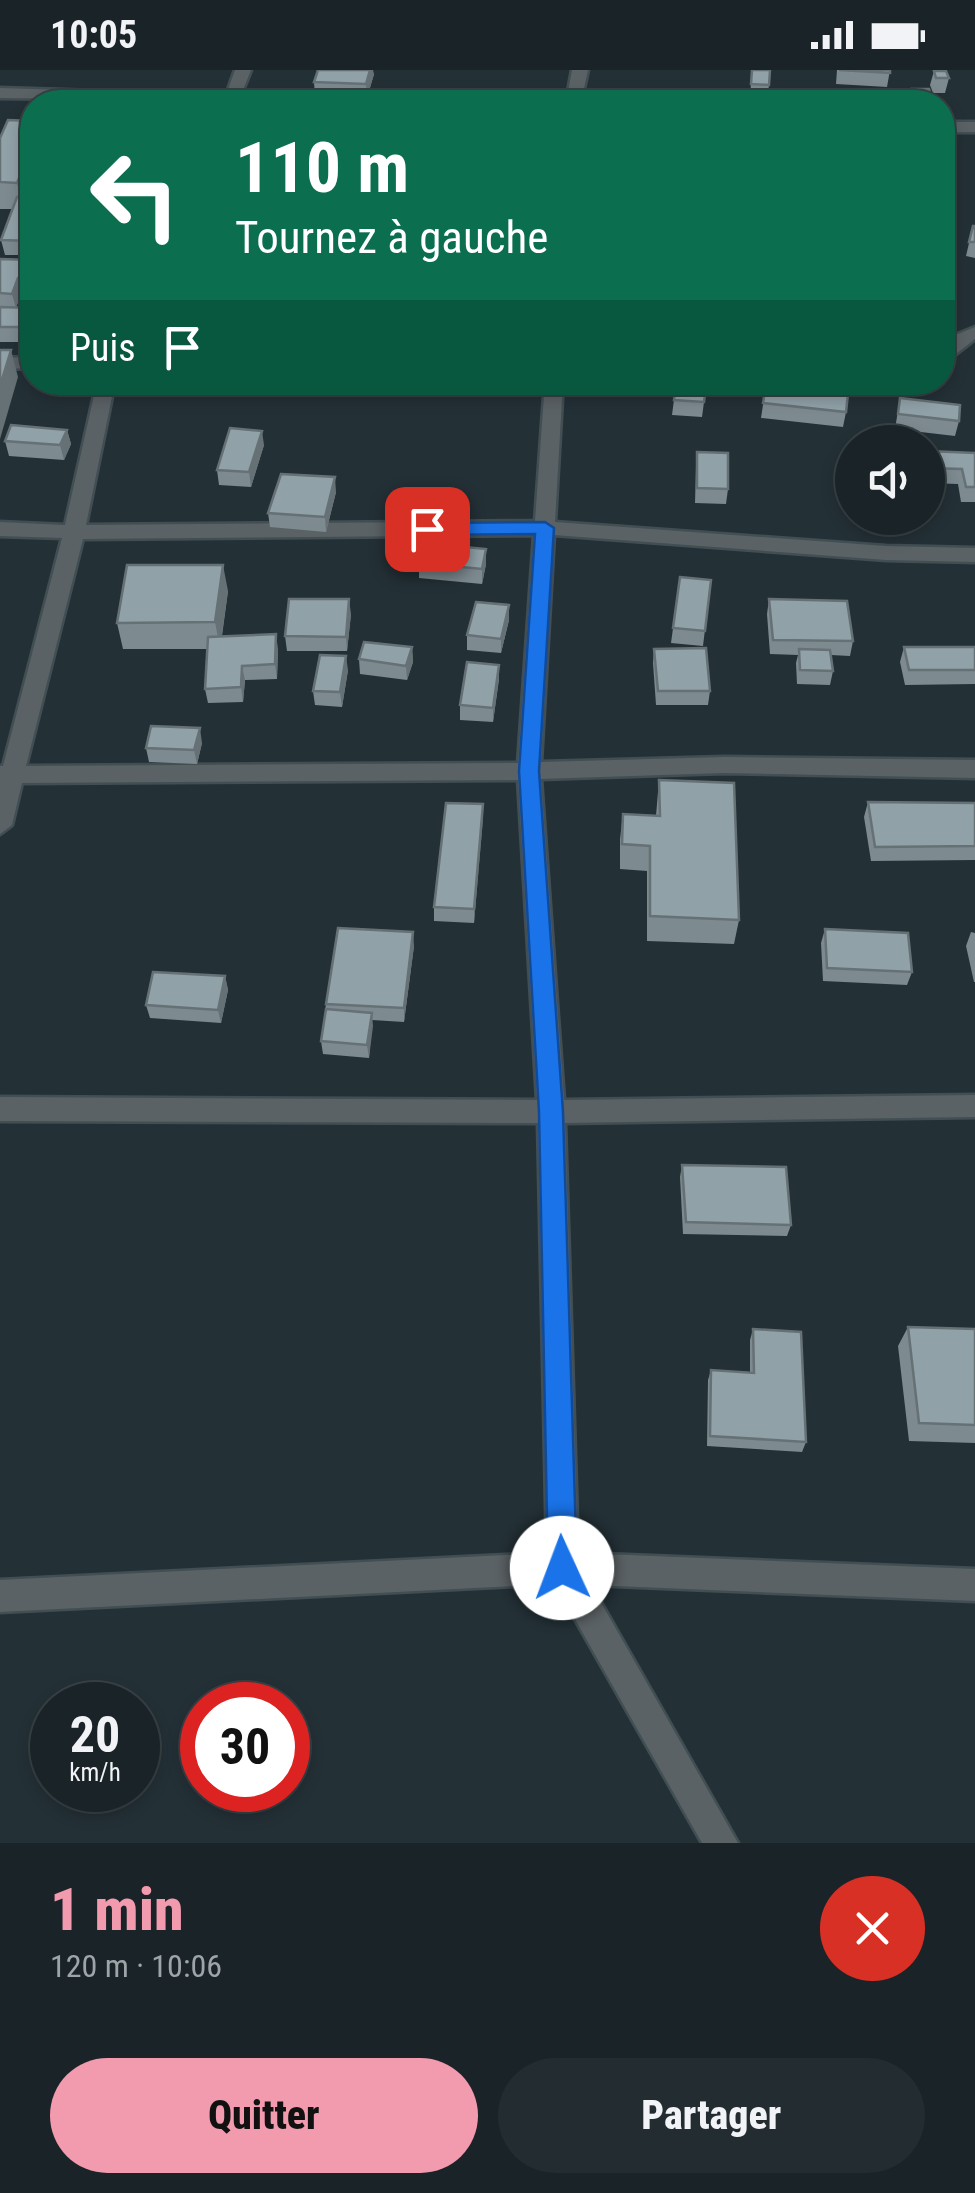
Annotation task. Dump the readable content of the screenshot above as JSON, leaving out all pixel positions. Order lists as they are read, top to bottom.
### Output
{
  "page": {
    "status": "10:05",
    "turn": ["110 m", "Tournez à gauche"],
    "then": "Puis",
    "speed": "20 km/h",
    "limit": "30",
    "heading": ["1 min", "120 m · 10:06"],
    "buttons": ["Quitter", "Partager"]
  }
}
